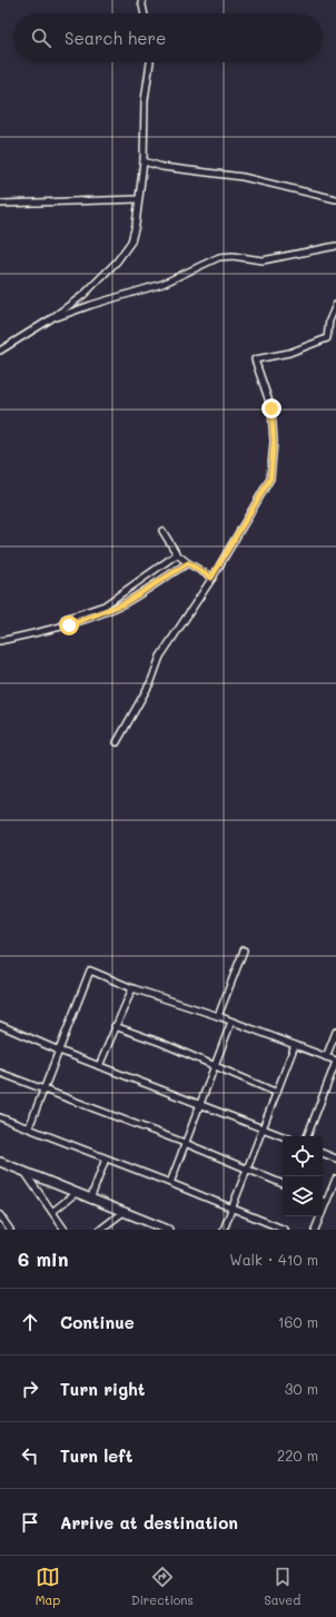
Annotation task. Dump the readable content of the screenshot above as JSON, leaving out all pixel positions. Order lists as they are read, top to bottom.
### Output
{
  "page": {
    "search": "Search here",
    "heading": ["6 min", "Walk · 410 m"],
    "list": [
      ["Continue", "160 m"],
      ["Turn right", "30 m"],
      ["Turn left", "220 m"],
      "Arrive at destination"
    ],
    "nav": ["Map", "Directions", "Saved"]
  }
}
